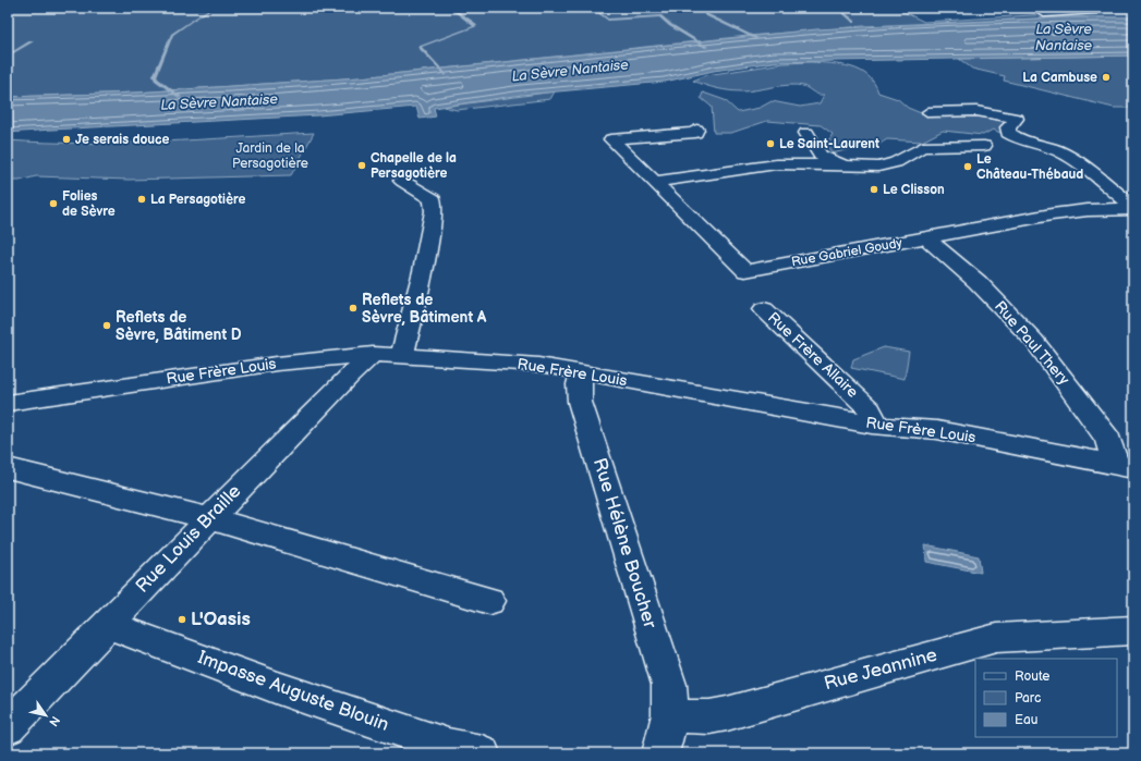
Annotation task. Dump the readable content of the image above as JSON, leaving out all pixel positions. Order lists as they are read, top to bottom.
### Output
{
  "streets": {
    "street": [
      "Rue Gabriel Goudy",
      "Rue Paul Thery",
      "Rue Frère Allaire",
      "Rue Frère Louis",
      "Rue Louis Braille",
      "Rue Hélène Boucher",
      "Rue Jeannine",
      "Impasse Auguste Blouin"
    ]
  },
  "crossings": [
    ["Rue Gabriel Goudy", "Rue Paul Thery"],
    ["Rue Paul Thery", "Rue Frère Louis"],
    ["Rue Frère Allaire", "Rue Frère Louis"],
    ["Rue Frère Louis", "Rue Louis Braille"],
    ["Rue Frère Louis", "Rue Hélène Boucher"],
    ["Rue Louis Braille", "Impasse Auguste Blouin"],
    ["Rue Hélène Boucher", "Rue Jeannine"]
  ],
  "water": ["La Sèvre Nantaise"],
  "parks": ["Jardin de la Persagotière"],
  "places": [
    "La Cambuse",
    "Je serais douce",
    "Le Saint-Laurent",
    "Chapelle de la Persagotière",
    "Le Château-Thébaud",
    "Le Clisson",
    "La Persagotière",
    "Folies de Sèvre",
    "Reflets de Sèvre, Bâtiment A",
    "Reflets de Sèvre, Bâtiment D",
    "L'Oasis"
  ],
  "legend": ["Route", "Parc", "Eau"],
  "north": "bottom right"
}
